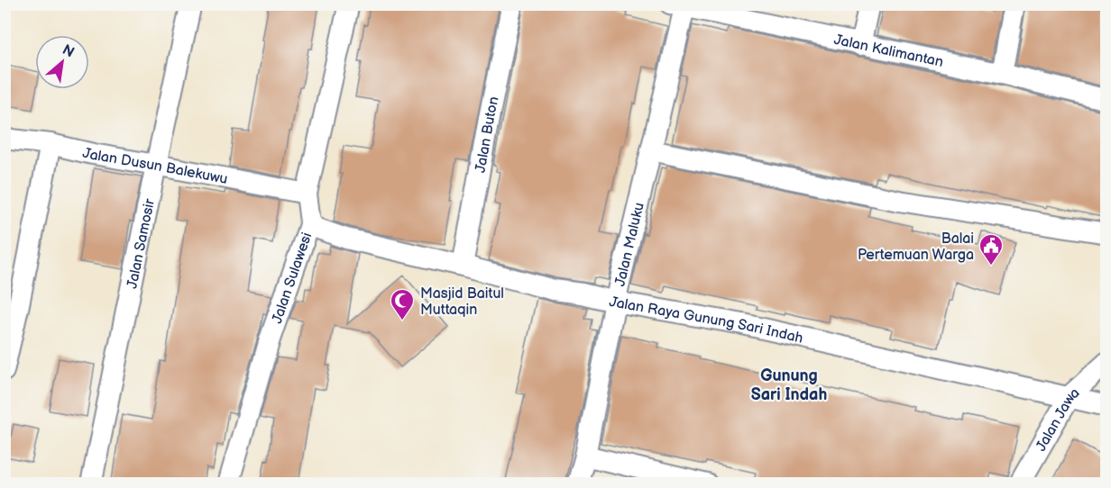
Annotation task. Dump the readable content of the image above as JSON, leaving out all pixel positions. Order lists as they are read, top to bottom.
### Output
{
  "streets": {
    "street": [
      "Jalan Kalimantan",
      "Jalan Buton",
      "Jalan Dusun Balekuwu",
      "Jalan Maluku",
      "Jalan Samosir",
      "Jalan Sulawesi",
      "Jalan Raya Gunung Sari Indah",
      "Jalan Jawa"
    ]
  },
  "crossings": [
    ["Jalan Kalimantan", "Jalan Maluku"],
    ["Jalan Buton", "Jalan Raya Gunung Sari Indah"],
    ["Jalan Dusun Balekuwu", "Jalan Samosir"],
    ["Jalan Dusun Balekuwu", "Jalan Sulawesi"],
    ["Jalan Maluku", "Jalan Raya Gunung Sari Indah"],
    ["Jalan Sulawesi", "Jalan Raya Gunung Sari Indah"],
    ["Jalan Raya Gunung Sari Indah", "Jalan Jawa"]
  ],
  "districts": ["Gunung Sari Indah"],
  "places": {
    "public building": ["Balai Pertemuan Warga"],
    "mosque": ["Masjid Baitul Muttaqin"]
  },
  "north": "top right"
}
